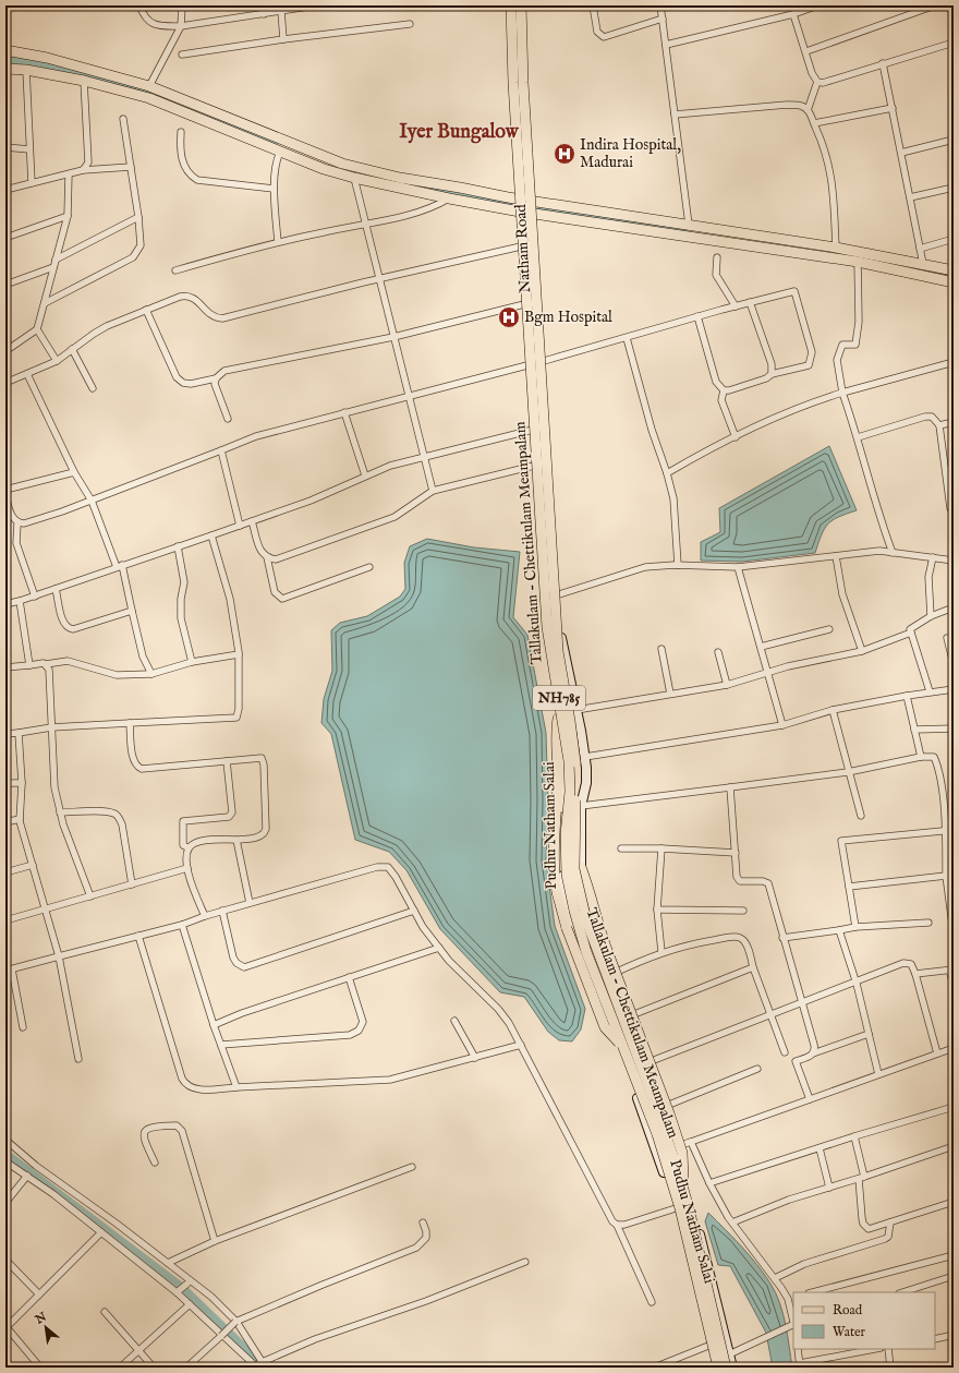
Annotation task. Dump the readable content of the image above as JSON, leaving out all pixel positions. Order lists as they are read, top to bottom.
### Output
{
  "streets": {
    "main road": [
      "Natham Road",
      "Tallakulam - Chettikulam Meampalam",
      "NH785",
      "Pudhu Natham Salai"
    ]
  },
  "crossings": [
    ["Natham Road", "Tallakulam - Chettikulam Meampalam"],
    ["Natham Road", "Pudhu Natham Salai"]
  ],
  "districts": ["Iyer Bungalow"],
  "places": {
    "hospital": ["Indira Hospital, Madurai", "Bgm Hospital"]
  },
  "legend": ["Road", "Water"],
  "north": "top left"
}
